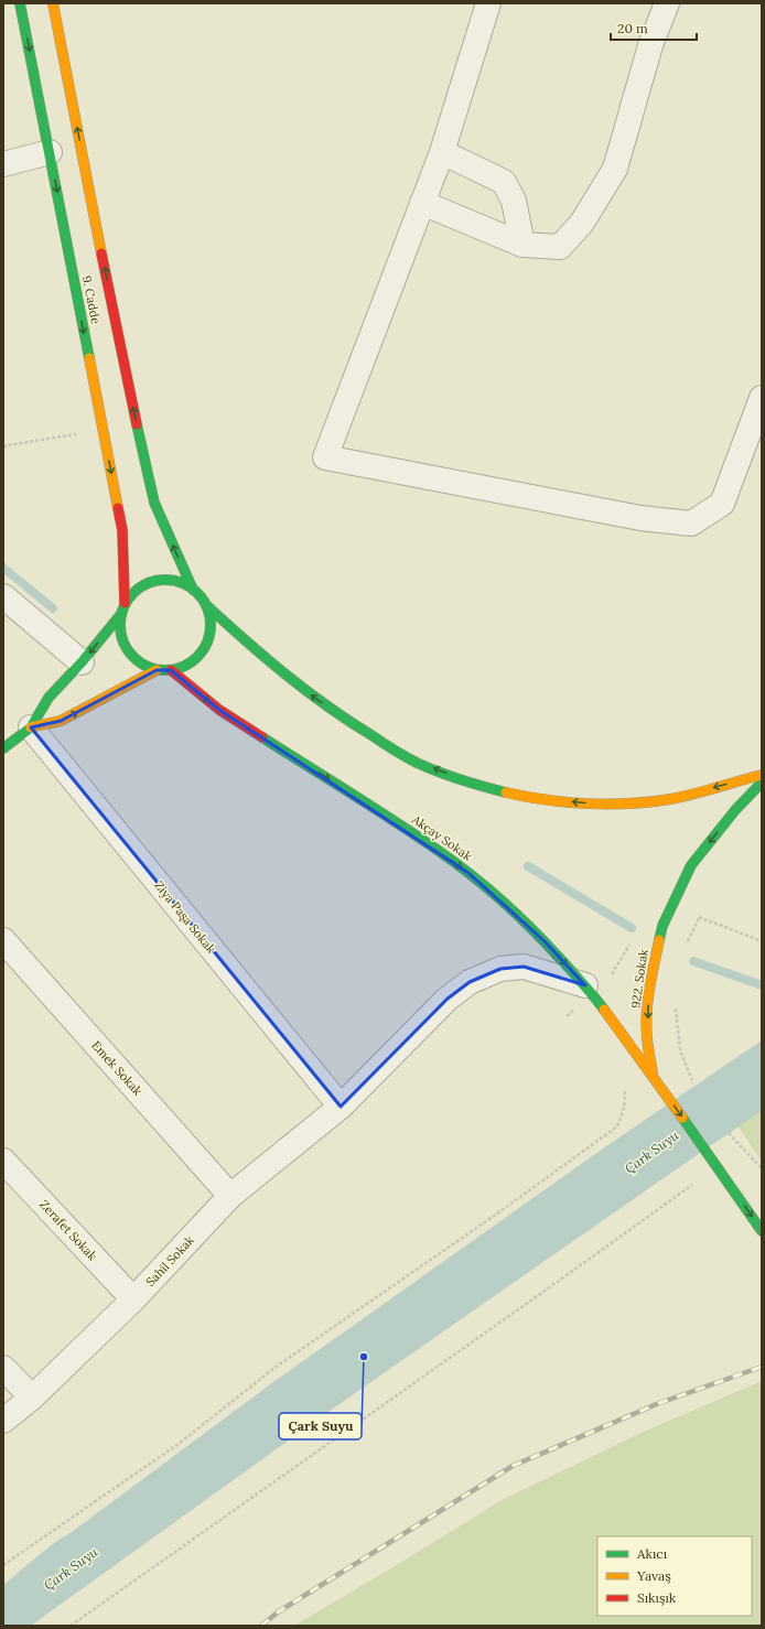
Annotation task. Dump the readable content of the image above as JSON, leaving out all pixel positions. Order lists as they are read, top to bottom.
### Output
{
  "streets": {
    "main road": ["9. Cadde", "Akçay Sokak", "922. Sokak"],
    "street": [
      "Ziya Paşa Sokak",
      "Emek Sokak",
      "Zerafet Sokak",
      "Sahil Sokak"
    ]
  },
  "crossings": [
    ["9. Cadde", "Akçay Sokak"],
    ["Akçay Sokak", "922. Sokak"],
    ["Akçay Sokak", "Sahil Sokak"],
    ["Ziya Paşa Sokak", "Sahil Sokak"],
    ["Emek Sokak", "Sahil Sokak"],
    ["Zerafet Sokak", "Sahil Sokak"]
  ],
  "one_way": ["Akçay Sokak", "922. Sokak"],
  "water": ["Çark Suyu"],
  "places": ["Çark Suyu"],
  "legend": ["Akıcı", "Yavaş", "Sıkışık"],
  "scale_bar": "20 m"
}
